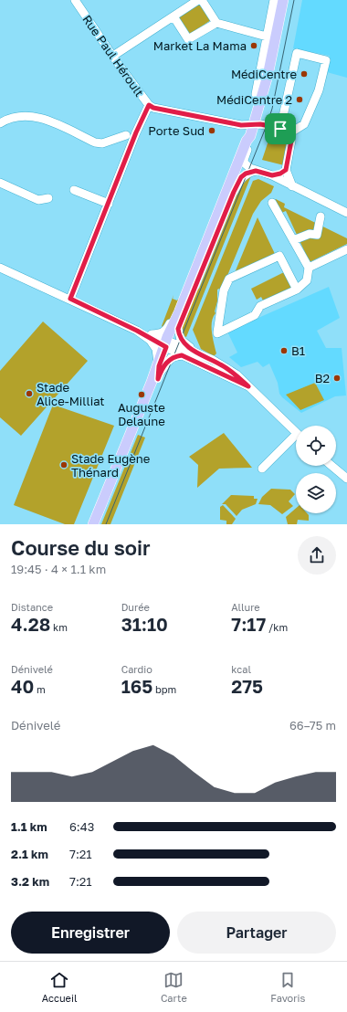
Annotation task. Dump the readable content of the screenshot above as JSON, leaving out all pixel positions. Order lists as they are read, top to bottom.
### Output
{
  "streets": {
    "street": ["Rue Paul Héroult"]
  },
  "places": [
    "Market La Mama",
    "MédiCentre",
    "MédiCentre 2",
    "Porte Sud",
    "B1",
    "B2",
    "Stade Alice-Milliat",
    "Auguste Delaune",
    "Stade Eugène Thénard"
  ],
  "page": {
    "heading": ["Course du soir", "19:45 · 4 × 1.1 km"],
    "stats": [
      ["Distance", "4.28 km"],
      ["Durée", "31:10"],
      ["Allure", "7:17 /km"],
      ["Dénivelé", "40 m"],
      ["Cardio", "165 bpm"],
      ["kcal", "275"]
    ],
    "chart": ["Dénivelé", "66–75 m"],
    "list": [
      {
        "name": "1.1 km",
        "note": "6:43"
      },
      {
        "name": "2.1 km",
        "note": "7:21"
      },
      {
        "name": "3.2 km",
        "note": "7:21"
      }
    ],
    "buttons": ["Enregistrer", "Partager"],
    "tabs": ["Accueil", "Carte", "Favoris"]
  }
}
